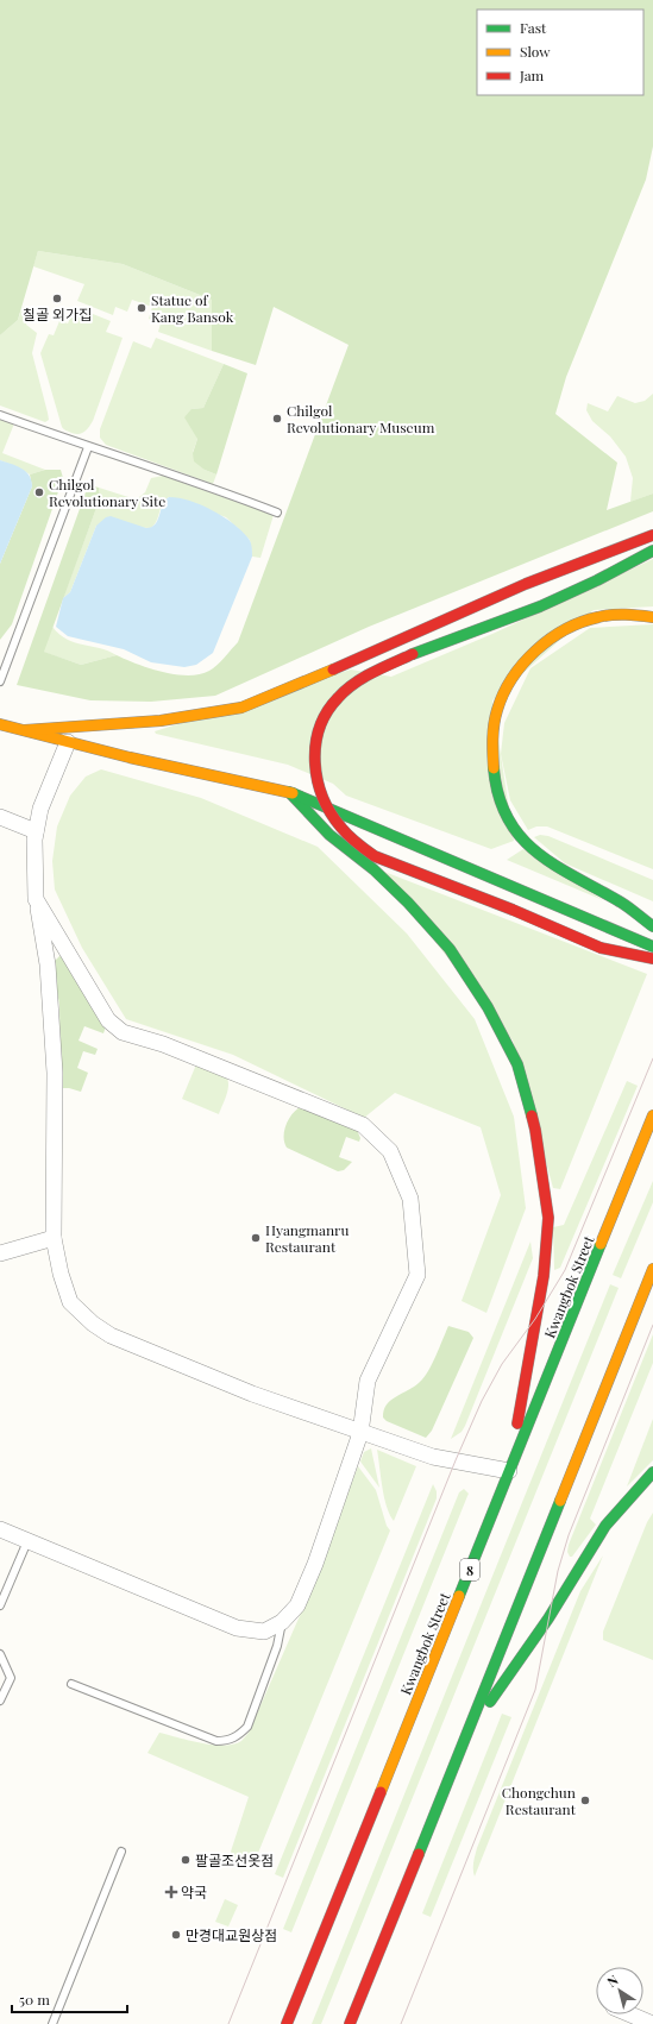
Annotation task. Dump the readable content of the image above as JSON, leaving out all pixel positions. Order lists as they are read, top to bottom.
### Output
{
  "streets": {
    "main road": ["Kwangbok Street", "8"]
  },
  "places": {
    "other": [
      "칠골 외가집",
      "Statue of Kang Bansok",
      "Chilgol Revolutionary Museum",
      "Chilgol Revolutionary Site",
      "Hyangmanru Restaurant",
      "Chongchun Restaurant",
      "팔골조선옷점",
      "만경대교원상점"
    ],
    "health": ["약국"]
  },
  "legend": ["Fast", "Slow", "Jam"],
  "scale_bar": "50 m",
  "north": "top left"
}
